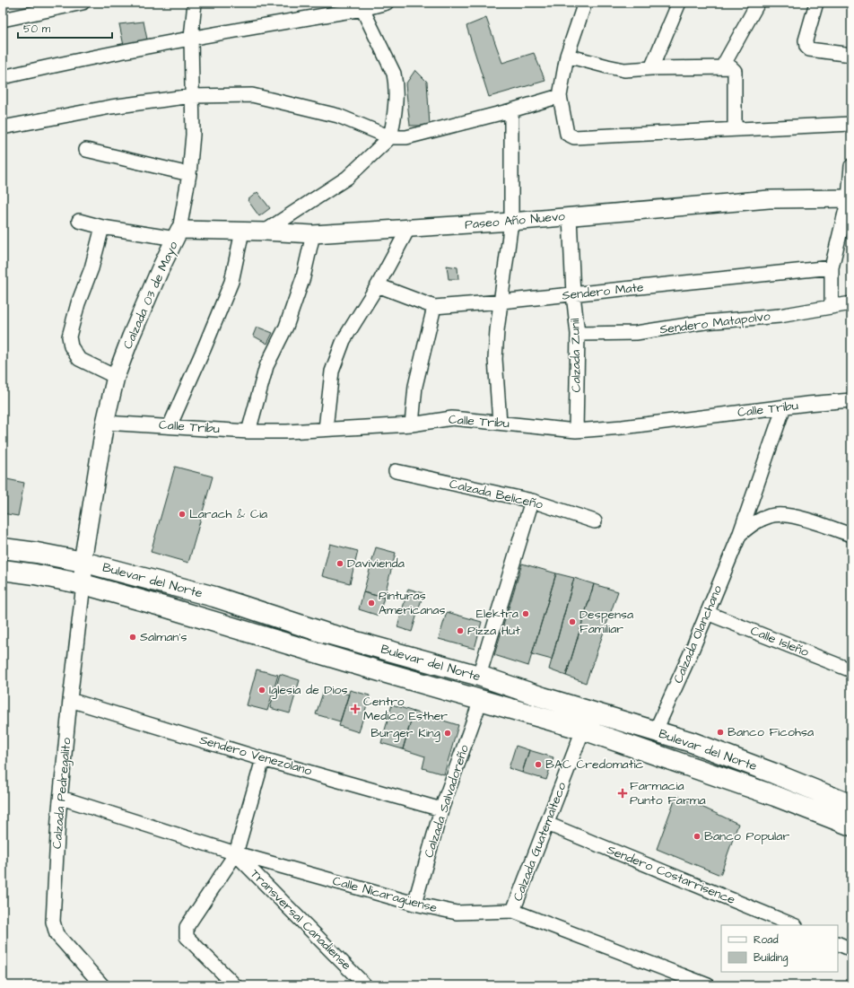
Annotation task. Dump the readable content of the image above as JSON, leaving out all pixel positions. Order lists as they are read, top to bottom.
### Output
{
  "streets": {
    "main road": ["Bulevar del Norte"],
    "street": [
      "Paseo Año Nuevo",
      "Sendero Mate",
      "Calzada 03 de Mayo",
      "Sendero Matapolvo",
      "Calzada Zunil",
      "Calle Tribu",
      "Calzada Beliceño",
      "Calzada Olanchano",
      "Calle Isleño",
      "Sendero Venezolano",
      "Calzada Pedregalito",
      "Calzada Salvadoreño",
      "Calzada Guatemalteco",
      "Sendero Costarrisence",
      "Calle Nicaragüense",
      "Transversal Canadiense"
    ]
  },
  "crossings": [
    ["Paseo Año Nuevo", "Calzada 03 de Mayo"],
    ["Paseo Año Nuevo", "Calzada Zunil"],
    ["Sendero Mate", "Calzada Zunil"],
    ["Calzada 03 de Mayo", "Calle Tribu"],
    ["Calzada 03 de Mayo", "Bulevar del Norte"],
    ["Calzada 03 de Mayo", "Calzada Pedregalito"],
    ["Sendero Matapolvo", "Calzada Zunil"],
    ["Calzada Zunil", "Calle Tribu"],
    ["Calle Tribu", "Calzada Olanchano"],
    ["Bulevar del Norte", "Calzada Olanchano"],
    ["Bulevar del Norte", "Calzada Pedregalito"],
    ["Bulevar del Norte", "Calzada Salvadoreño"],
    ["Bulevar del Norte", "Calzada Guatemalteco"],
    ["Calzada Olanchano", "Calle Isleño"],
    ["Sendero Venezolano", "Calzada Pedregalito"],
    ["Sendero Venezolano", "Calzada Salvadoreño"],
    ["Calzada Pedregalito", "Calle Nicaragüense"],
    ["Calzada Salvadoreño", "Calle Nicaragüense"],
    ["Calzada Guatemalteco", "Sendero Costarrisence"],
    ["Calzada Guatemalteco", "Calle Nicaragüense"],
    ["Calle Nicaragüense", "Transversal Canadiense"]
  ],
  "places": {
    "other": [
      "Larach & Cia",
      "Davivienda",
      "Pinturas Americanas",
      "Elektra",
      "Despensa Familiar",
      "Pizza Hut",
      "Salman's",
      "Iglesia de Dios",
      "Banco Ficohsa",
      "Burger King",
      "BAC Credomatic",
      "Banco Popular"
    ],
    "health": ["Centro Medico Esther", "Farmacia Punto Farma"]
  },
  "legend": ["Road", "Building"],
  "scale_bar": "50 m"
}
